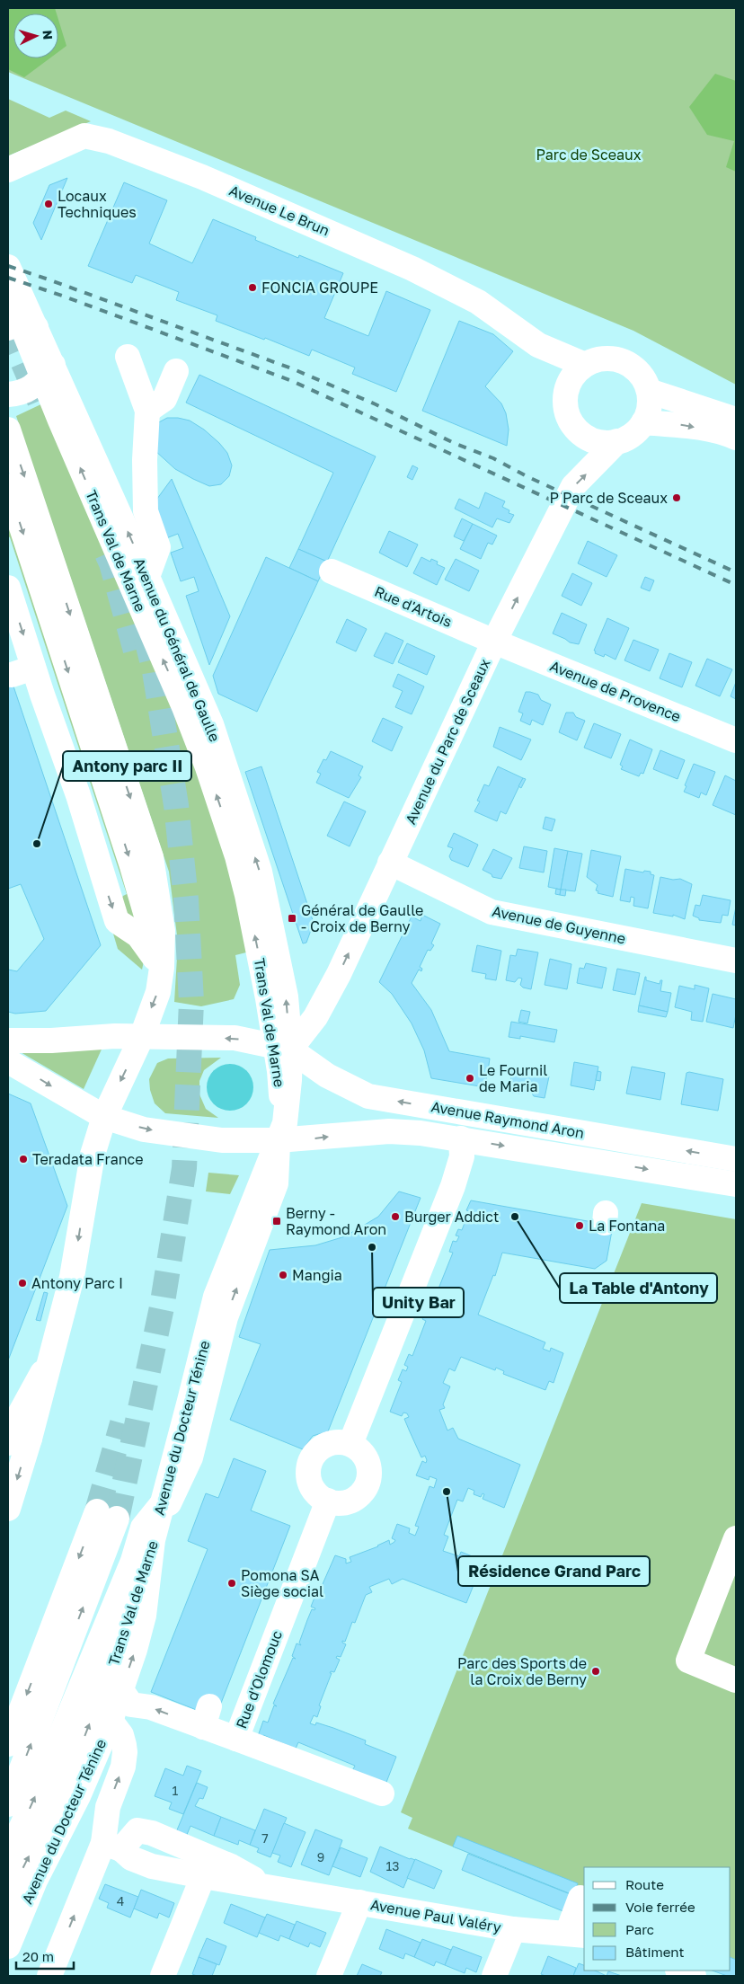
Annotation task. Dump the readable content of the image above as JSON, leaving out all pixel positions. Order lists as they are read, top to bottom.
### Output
{
  "streets": {
    "main road": [
      "Avenue Le Brun",
      "Trans Val de Marne",
      "Rue d'Artois",
      "Avenue du Général de Gaulle",
      "Avenue de Provence",
      "Avenue du Parc de Sceaux",
      "Avenue de Guyenne",
      "Avenue Raymond Aron",
      "Avenue du Docteur Ténine",
      "Rue d'Olomouc",
      "Avenue Paul Valéry"
    ]
  },
  "crossings": [
    ["Avenue Le Brun", "Avenue du Parc de Sceaux"],
    ["Trans Val de Marne", "Avenue du Général de Gaulle"],
    ["Trans Val de Marne", "Avenue du Parc de Sceaux"],
    ["Trans Val de Marne", "Avenue Raymond Aron"],
    ["Trans Val de Marne", "Avenue du Docteur Ténine"],
    ["Rue d'Artois", "Avenue de Provence"],
    ["Rue d'Artois", "Avenue du Parc de Sceaux"],
    ["Avenue du Général de Gaulle", "Avenue du Parc de Sceaux"],
    ["Avenue du Général de Gaulle", "Avenue Raymond Aron"],
    ["Avenue du Général de Gaulle", "Avenue du Docteur Ténine"],
    ["Avenue de Provence", "Avenue du Parc de Sceaux"],
    ["Avenue du Parc de Sceaux", "Avenue de Guyenne"],
    ["Avenue du Parc de Sceaux", "Avenue Raymond Aron"],
    ["Avenue du Parc de Sceaux", "Avenue du Docteur Ténine"],
    ["Avenue Raymond Aron", "Avenue du Docteur Ténine"],
    ["Avenue du Docteur Ténine", "Rue d'Olomouc"],
    ["Avenue du Docteur Ténine", "Avenue Paul Valéry"]
  ],
  "one_way": ["Avenue du Parc de Sceaux"],
  "parks": ["Parc de Sceaux"],
  "places": {
    "other": [
      "Locaux Techniques",
      "FONCIA GROUPE",
      "P Parc de Sceaux",
      "Antony parc II",
      "Le Fournil de Maria",
      "Teradata France",
      "Burger Addict",
      "La Table d'Antony",
      "La Fontana",
      "Unity Bar",
      "Mangia",
      "Antony Parc I",
      "Résidence Grand Parc",
      "Pomona SA Siège social",
      "Parc des Sports de la Croix de Berny"
    ],
    "transit": ["Général de Gaulle - Croix de Berny", "Berny - Raymond Aron"]
  },
  "house_numbers": [
    "1",
    "7",
    "9",
    "13",
    "4"
  ],
  "legend": [
    "Route",
    "Voie ferrée",
    "Parc",
    "Bâtiment"
  ],
  "scale_bar": "20 m",
  "north": "right"
}
